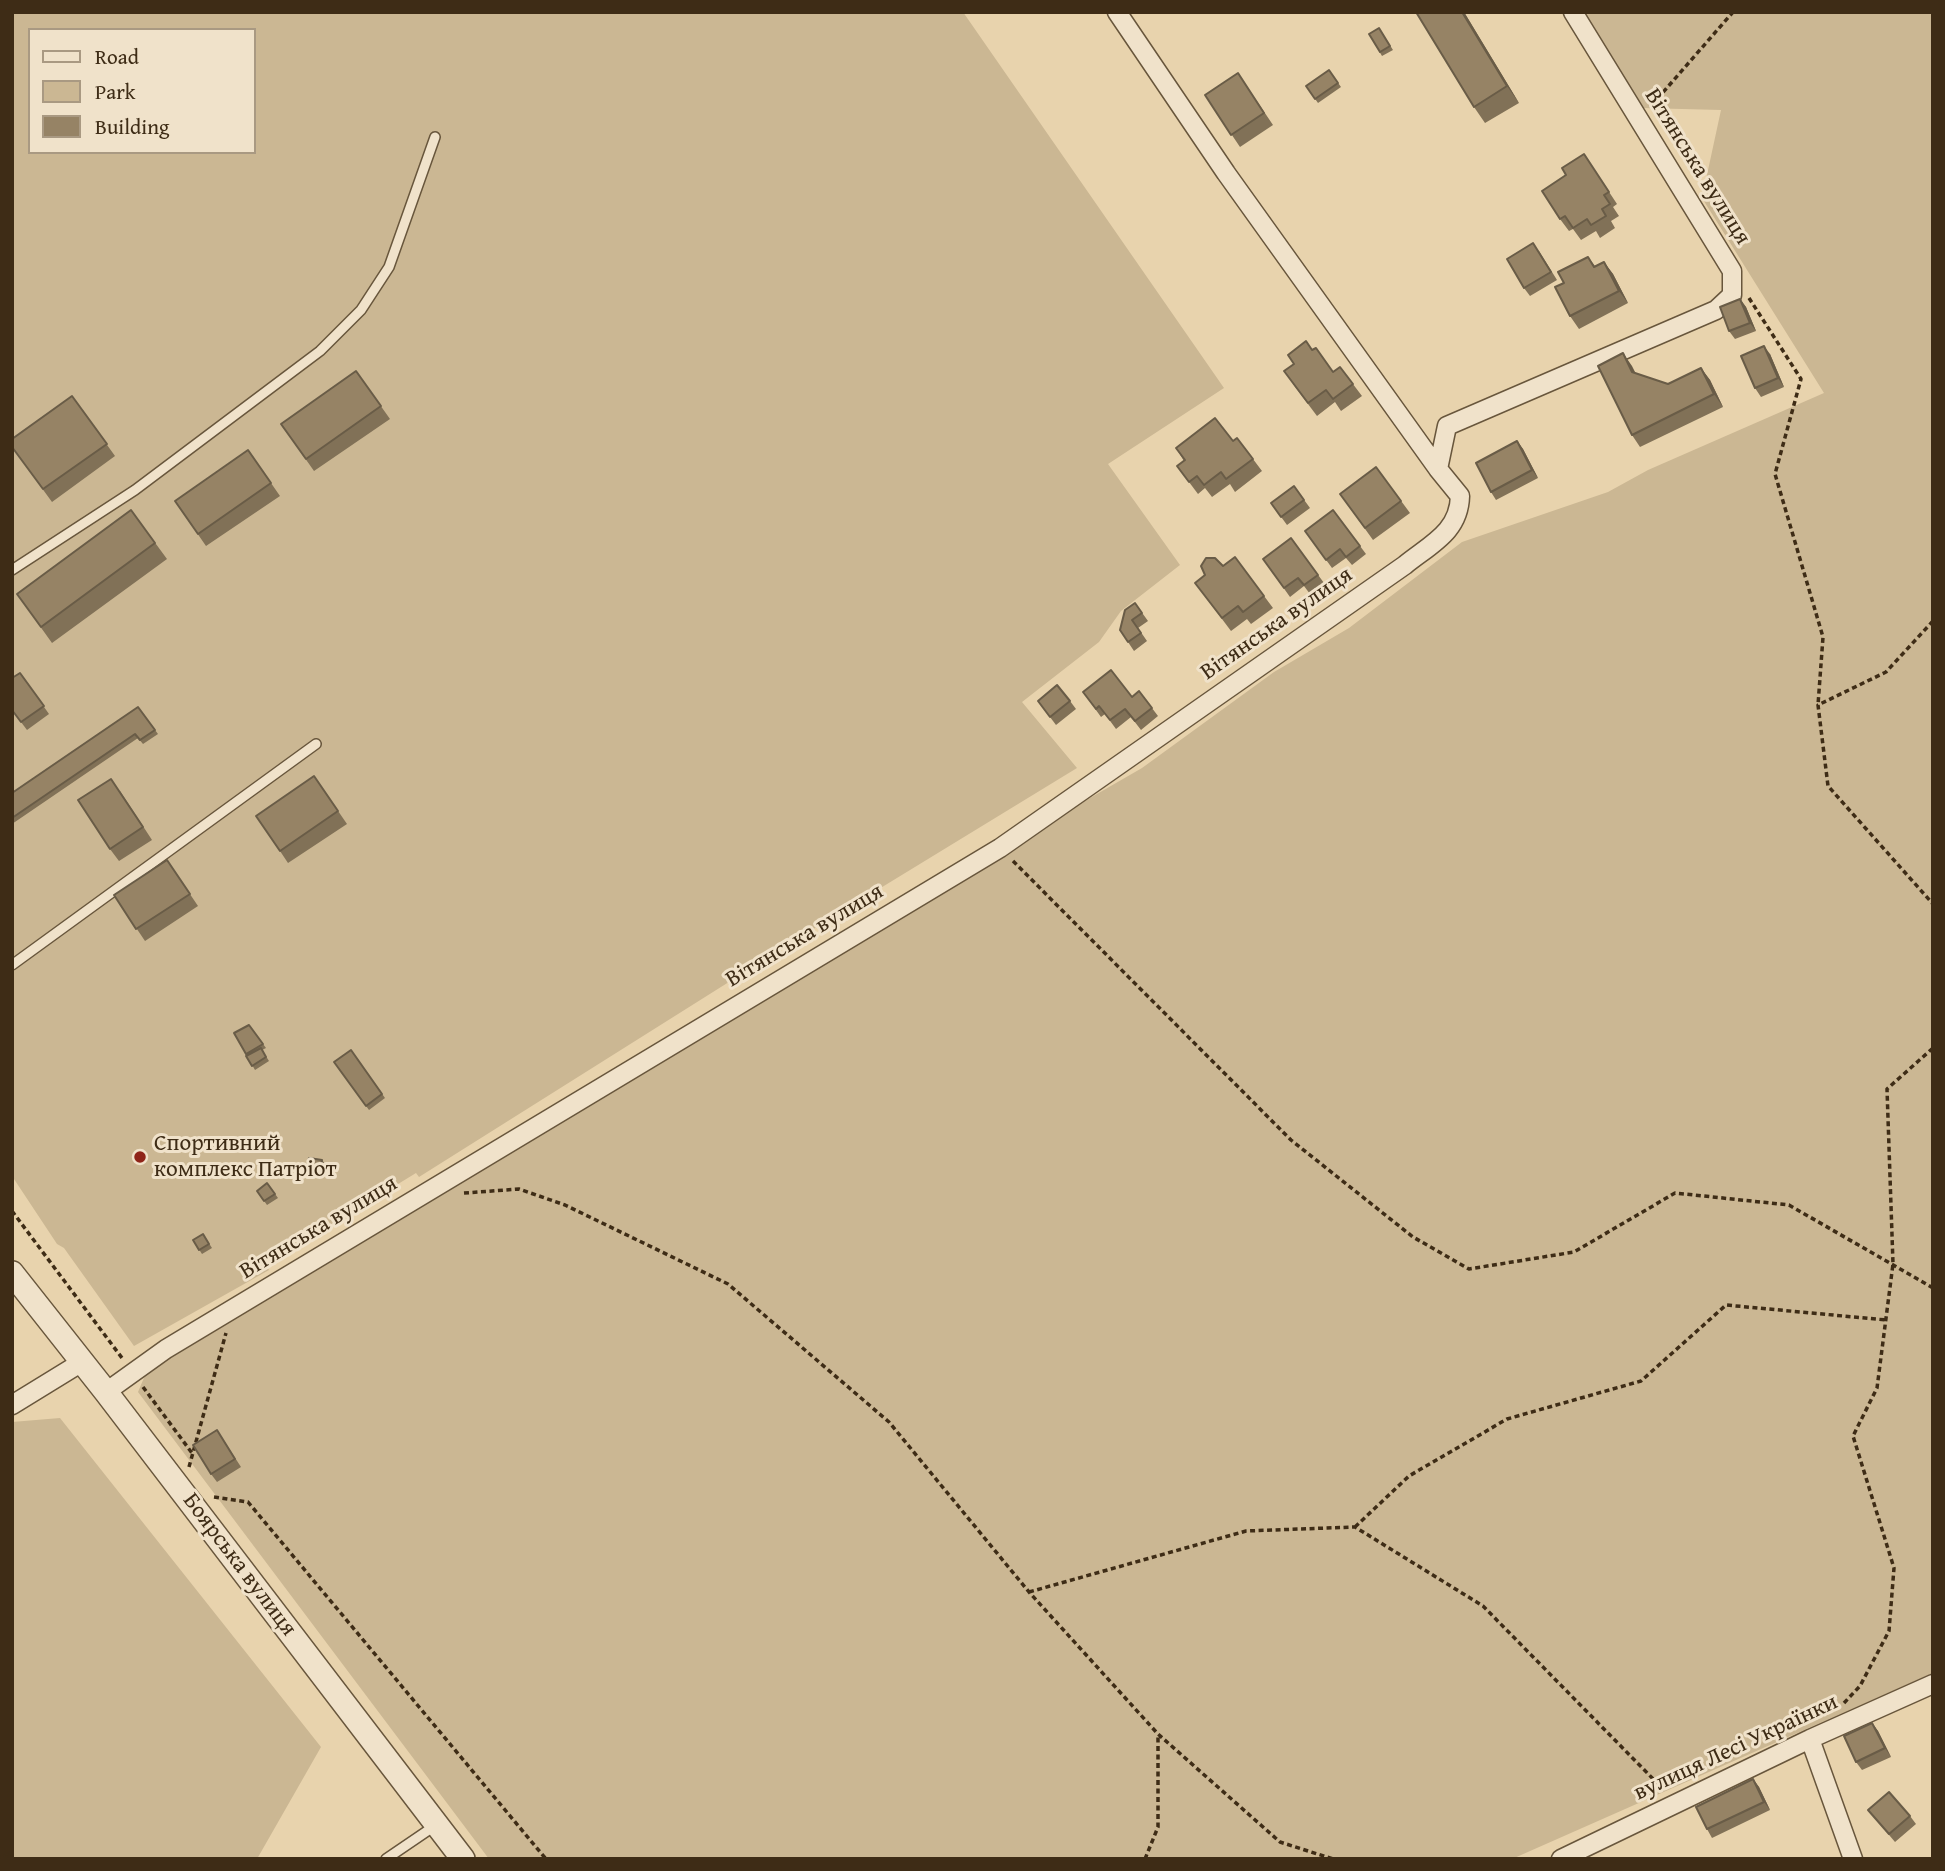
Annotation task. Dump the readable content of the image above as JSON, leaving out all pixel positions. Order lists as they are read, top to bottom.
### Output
{
  "streets": {
    "street": ["Вітянська вулиця", "Боярська вулиця", "вулиця Лесі Українки"]
  },
  "crossings": [
    ["Вітянська вулиця", "Боярська вулиця"]
  ],
  "places": ["Спортивний комплекс Патріот"],
  "legend": ["Road", "Park", "Building"]
}
